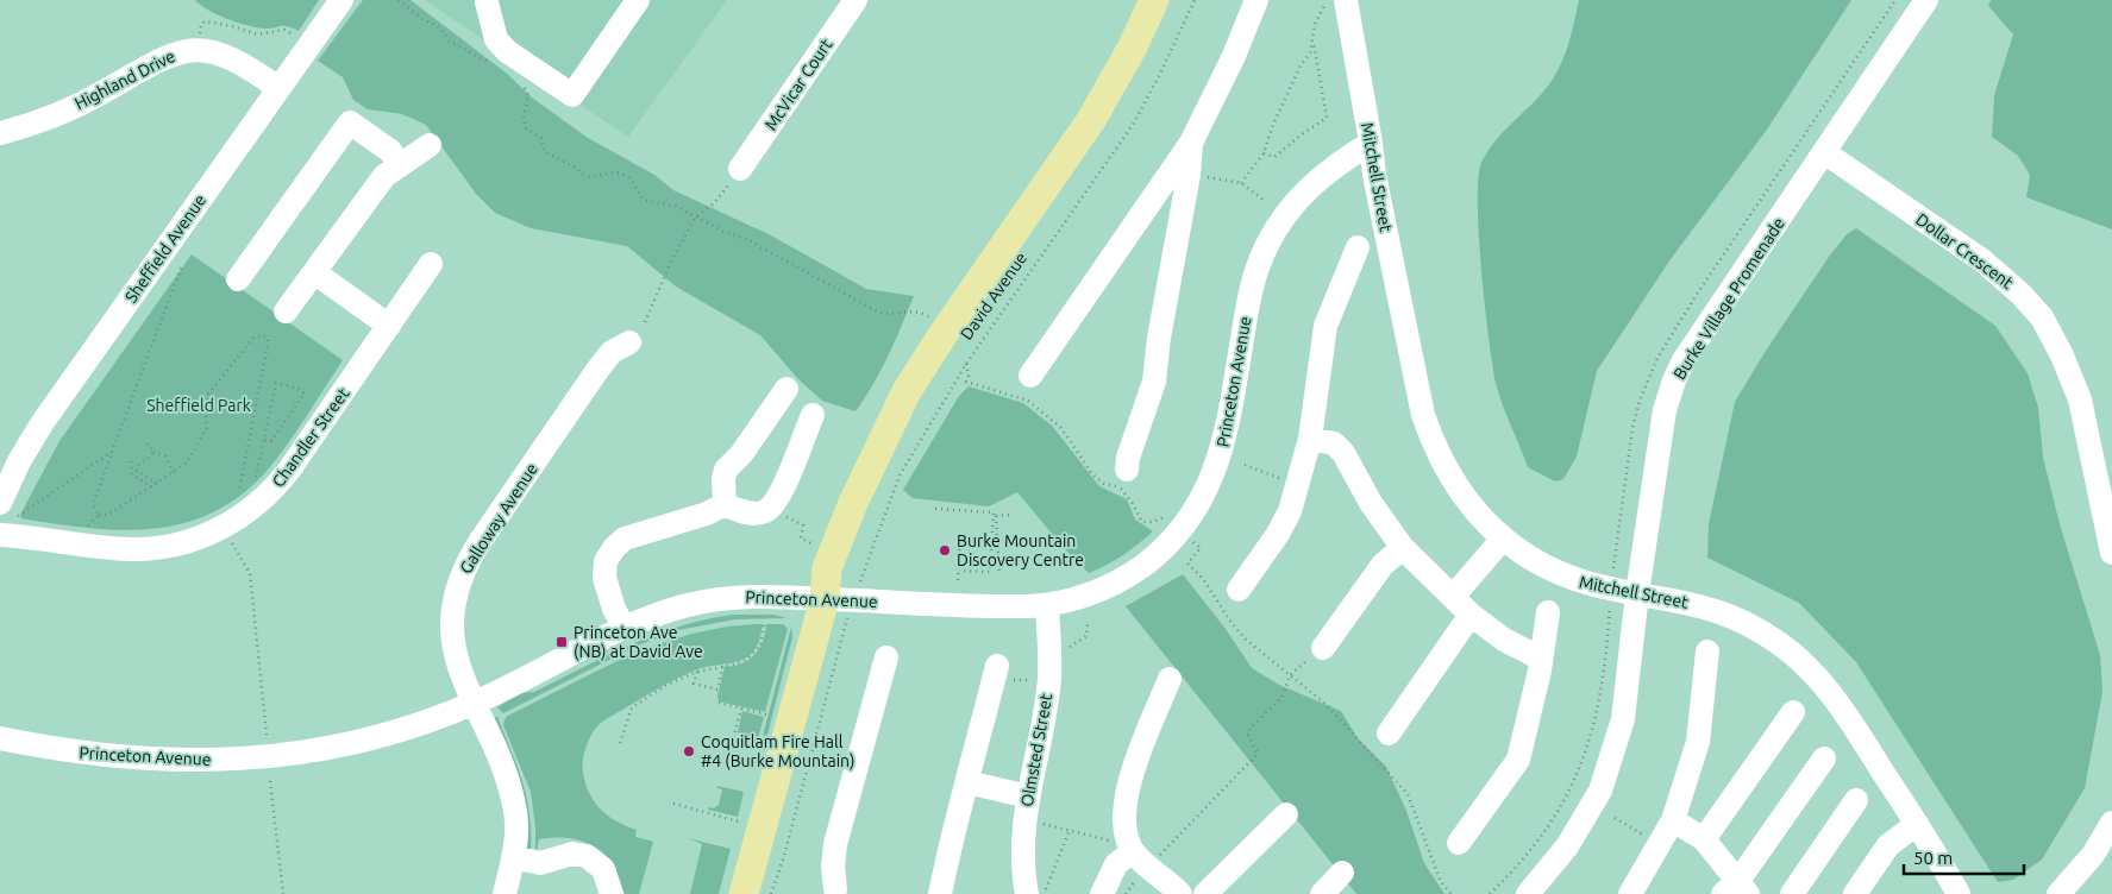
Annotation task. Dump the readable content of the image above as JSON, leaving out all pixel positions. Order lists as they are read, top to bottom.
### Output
{
  "streets": {
    "main road": ["David Avenue"],
    "street": [
      "Highland Drive",
      "McVicar Court",
      "Mitchell Street",
      "Sheffield Avenue",
      "Dollar Crescent",
      "Burke Village Promenade",
      "Princeton Avenue",
      "Chandler Street",
      "Galloway Avenue",
      "Olmsted Street"
    ]
  },
  "crossings": [
    ["Highland Drive", "Sheffield Avenue"],
    ["Mitchell Street", "Burke Village Promenade"],
    ["Mitchell Street", "Princeton Avenue"],
    ["Dollar Crescent", "Burke Village Promenade"],
    ["David Avenue", "Princeton Avenue"],
    ["Princeton Avenue", "Galloway Avenue"],
    ["Princeton Avenue", "Olmsted Street"]
  ],
  "parks": ["Sheffield Park"],
  "places": {
    "other": ["Burke Mountain Discovery Centre", "Coquitlam Fire Hall #4 (Burke Mountain)"],
    "transit": ["Princeton Ave (NB) at David Ave"]
  },
  "scale_bar": "50 m"
}
